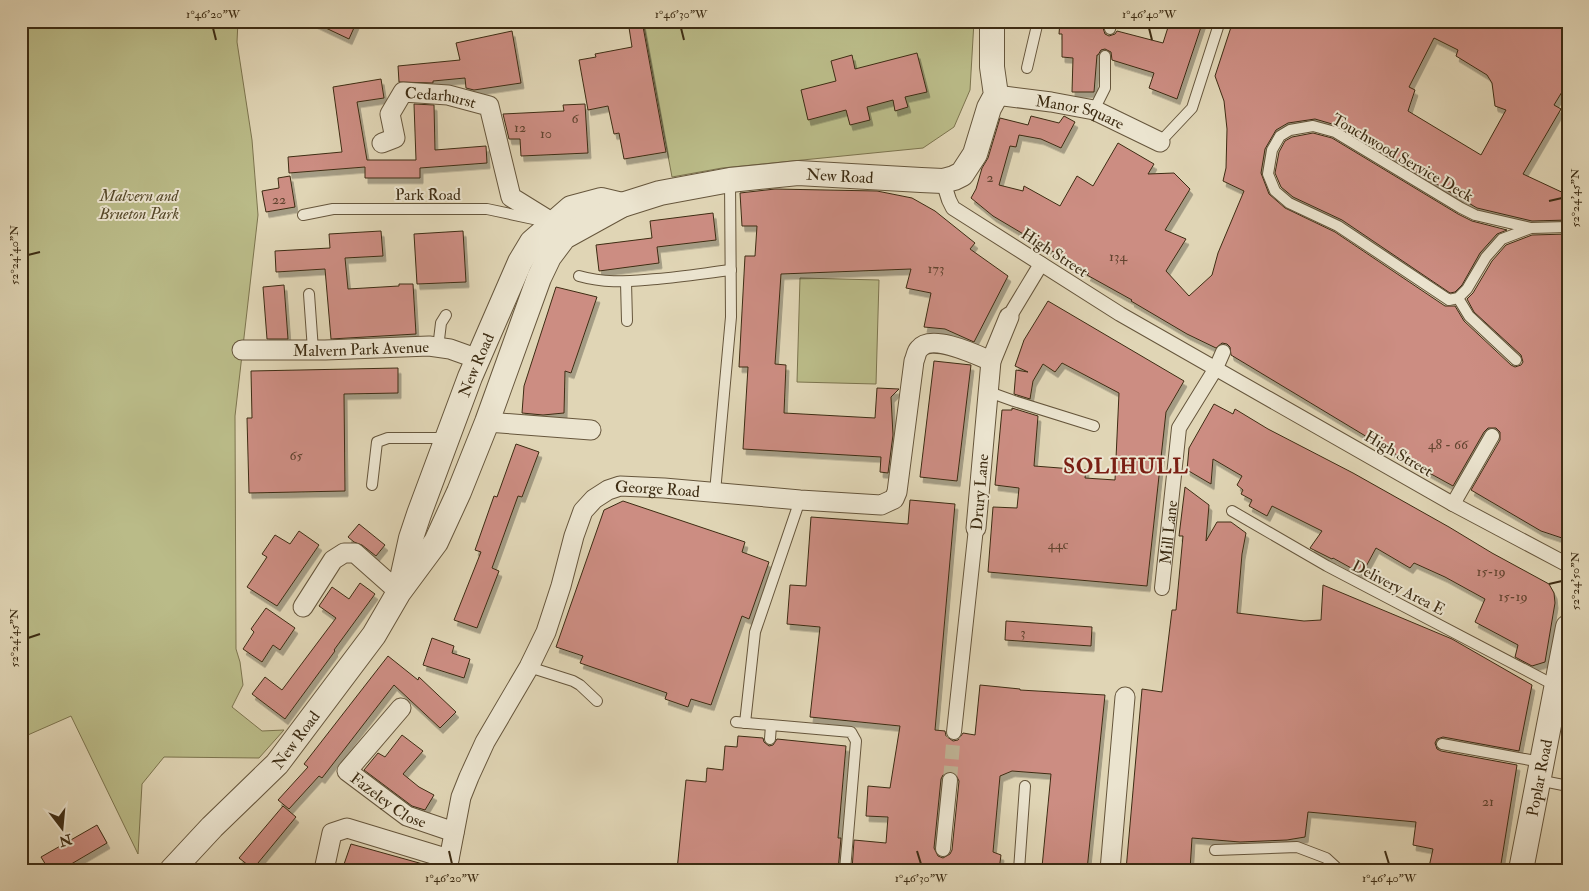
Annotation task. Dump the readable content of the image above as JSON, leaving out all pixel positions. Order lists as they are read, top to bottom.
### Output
{
  "streets": {
    "street": [
      "Cedarhurst",
      "Manor Square",
      "New Road",
      "High Street",
      "Malvern Park Avenue",
      "George Road",
      "Drury Lane",
      "Mill Lane",
      "Poplar Road",
      "Fazeley Close"
    ],
    "lane": ["Touchwood Service Deck", "Park Road", "Delivery Area E"]
  },
  "crossings": [
    ["Cedarhurst", "New Road"],
    ["Cedarhurst", "Park Road"],
    ["New Road", "Park Road"],
    ["New Road", "High Street"],
    ["New Road", "Malvern Park Avenue"],
    ["High Street", "Drury Lane"],
    ["High Street", "Mill Lane"],
    ["George Road", "Drury Lane"],
    ["George Road", "Fazeley Close"],
    ["Delivery Area E", "Poplar Road"]
  ],
  "districts": ["SOLIHULL"],
  "parks": ["Malvern and Brueton Park"],
  "house_numbers": [
    "6",
    "12",
    "10",
    "2",
    "22",
    "134",
    "173",
    "48 - 66",
    "65",
    "44c",
    "15-19",
    "15-19",
    "3",
    "21"
  ],
  "north": "bottom",
  "coordinates": [
    "1°46'20\"W",
    "1°46'30\"W",
    "1°46'40\"W",
    "52°24'45\"N",
    "52°24'40\"N",
    "52°24'50\"N"
  ]
}
